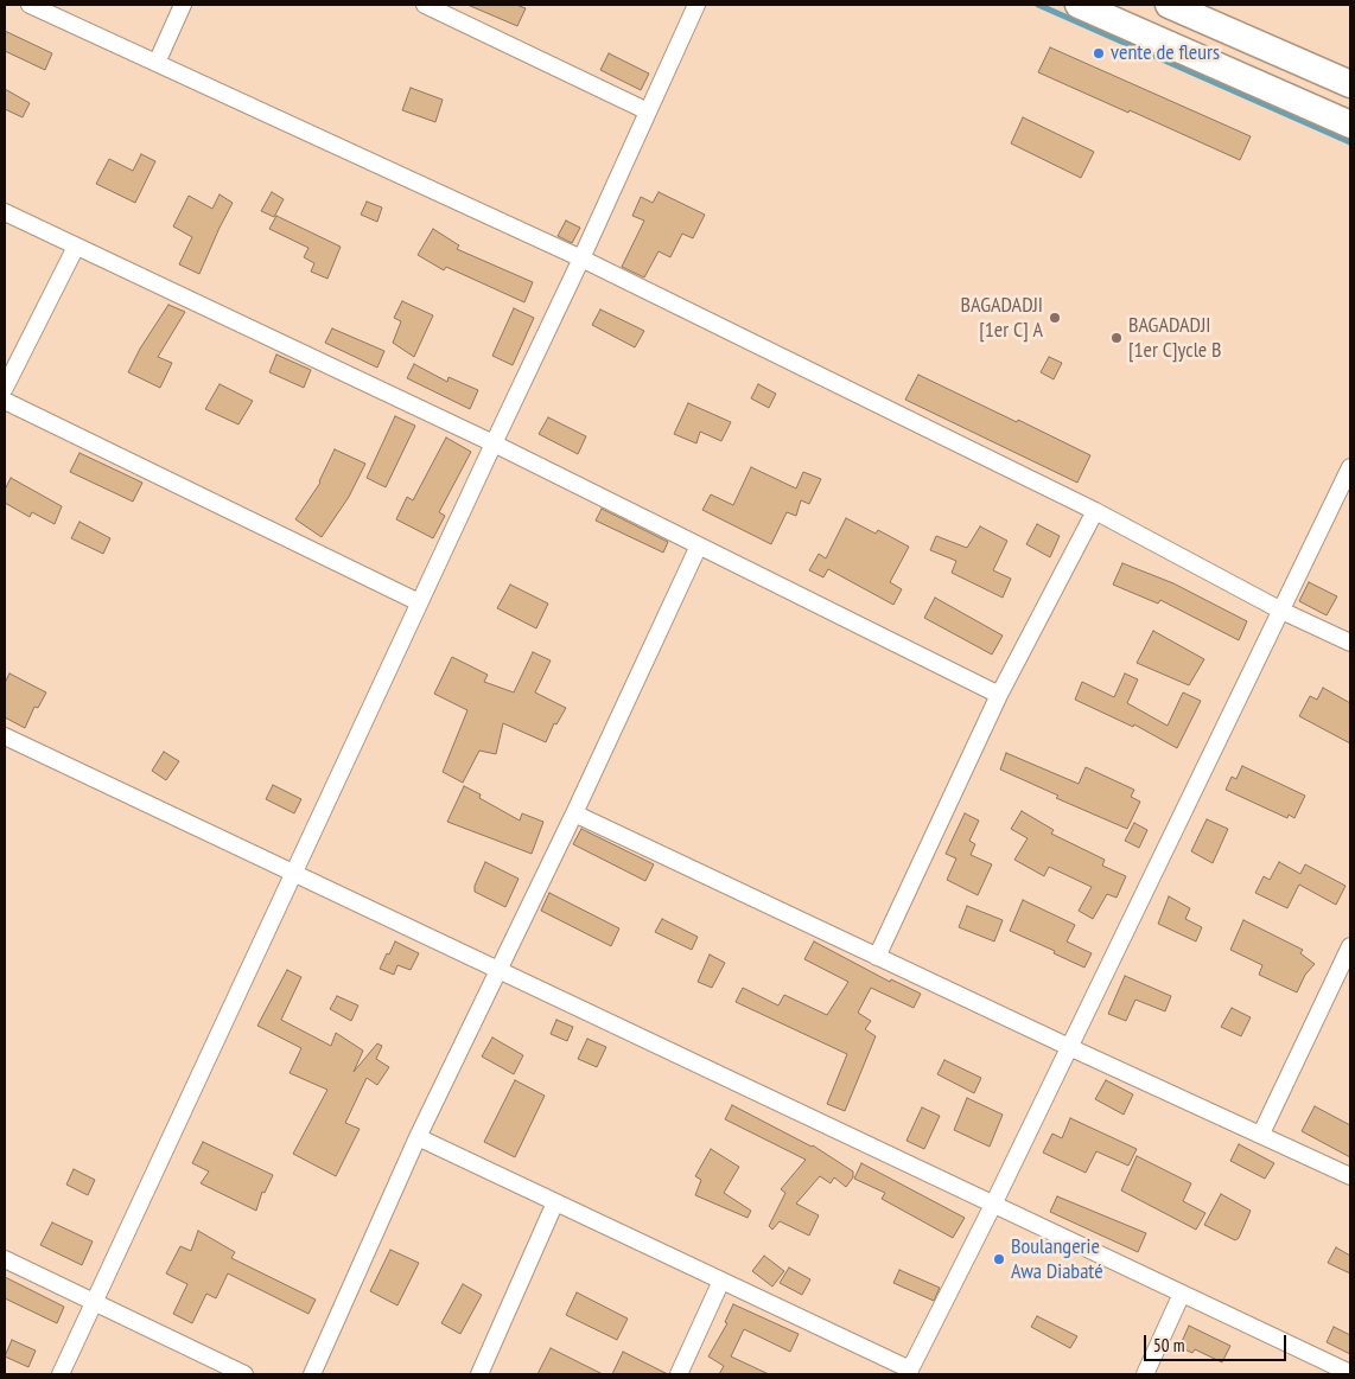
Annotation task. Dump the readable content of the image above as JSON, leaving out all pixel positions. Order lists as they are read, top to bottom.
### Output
{
  "places": [
    "vente de fleurs",
    "BAGADADJI [1er C] A",
    "BAGADADJI [1er C]ycle B",
    "Boulangerie Awa Diabaté"
  ],
  "scale_bar": "50 m"
}
